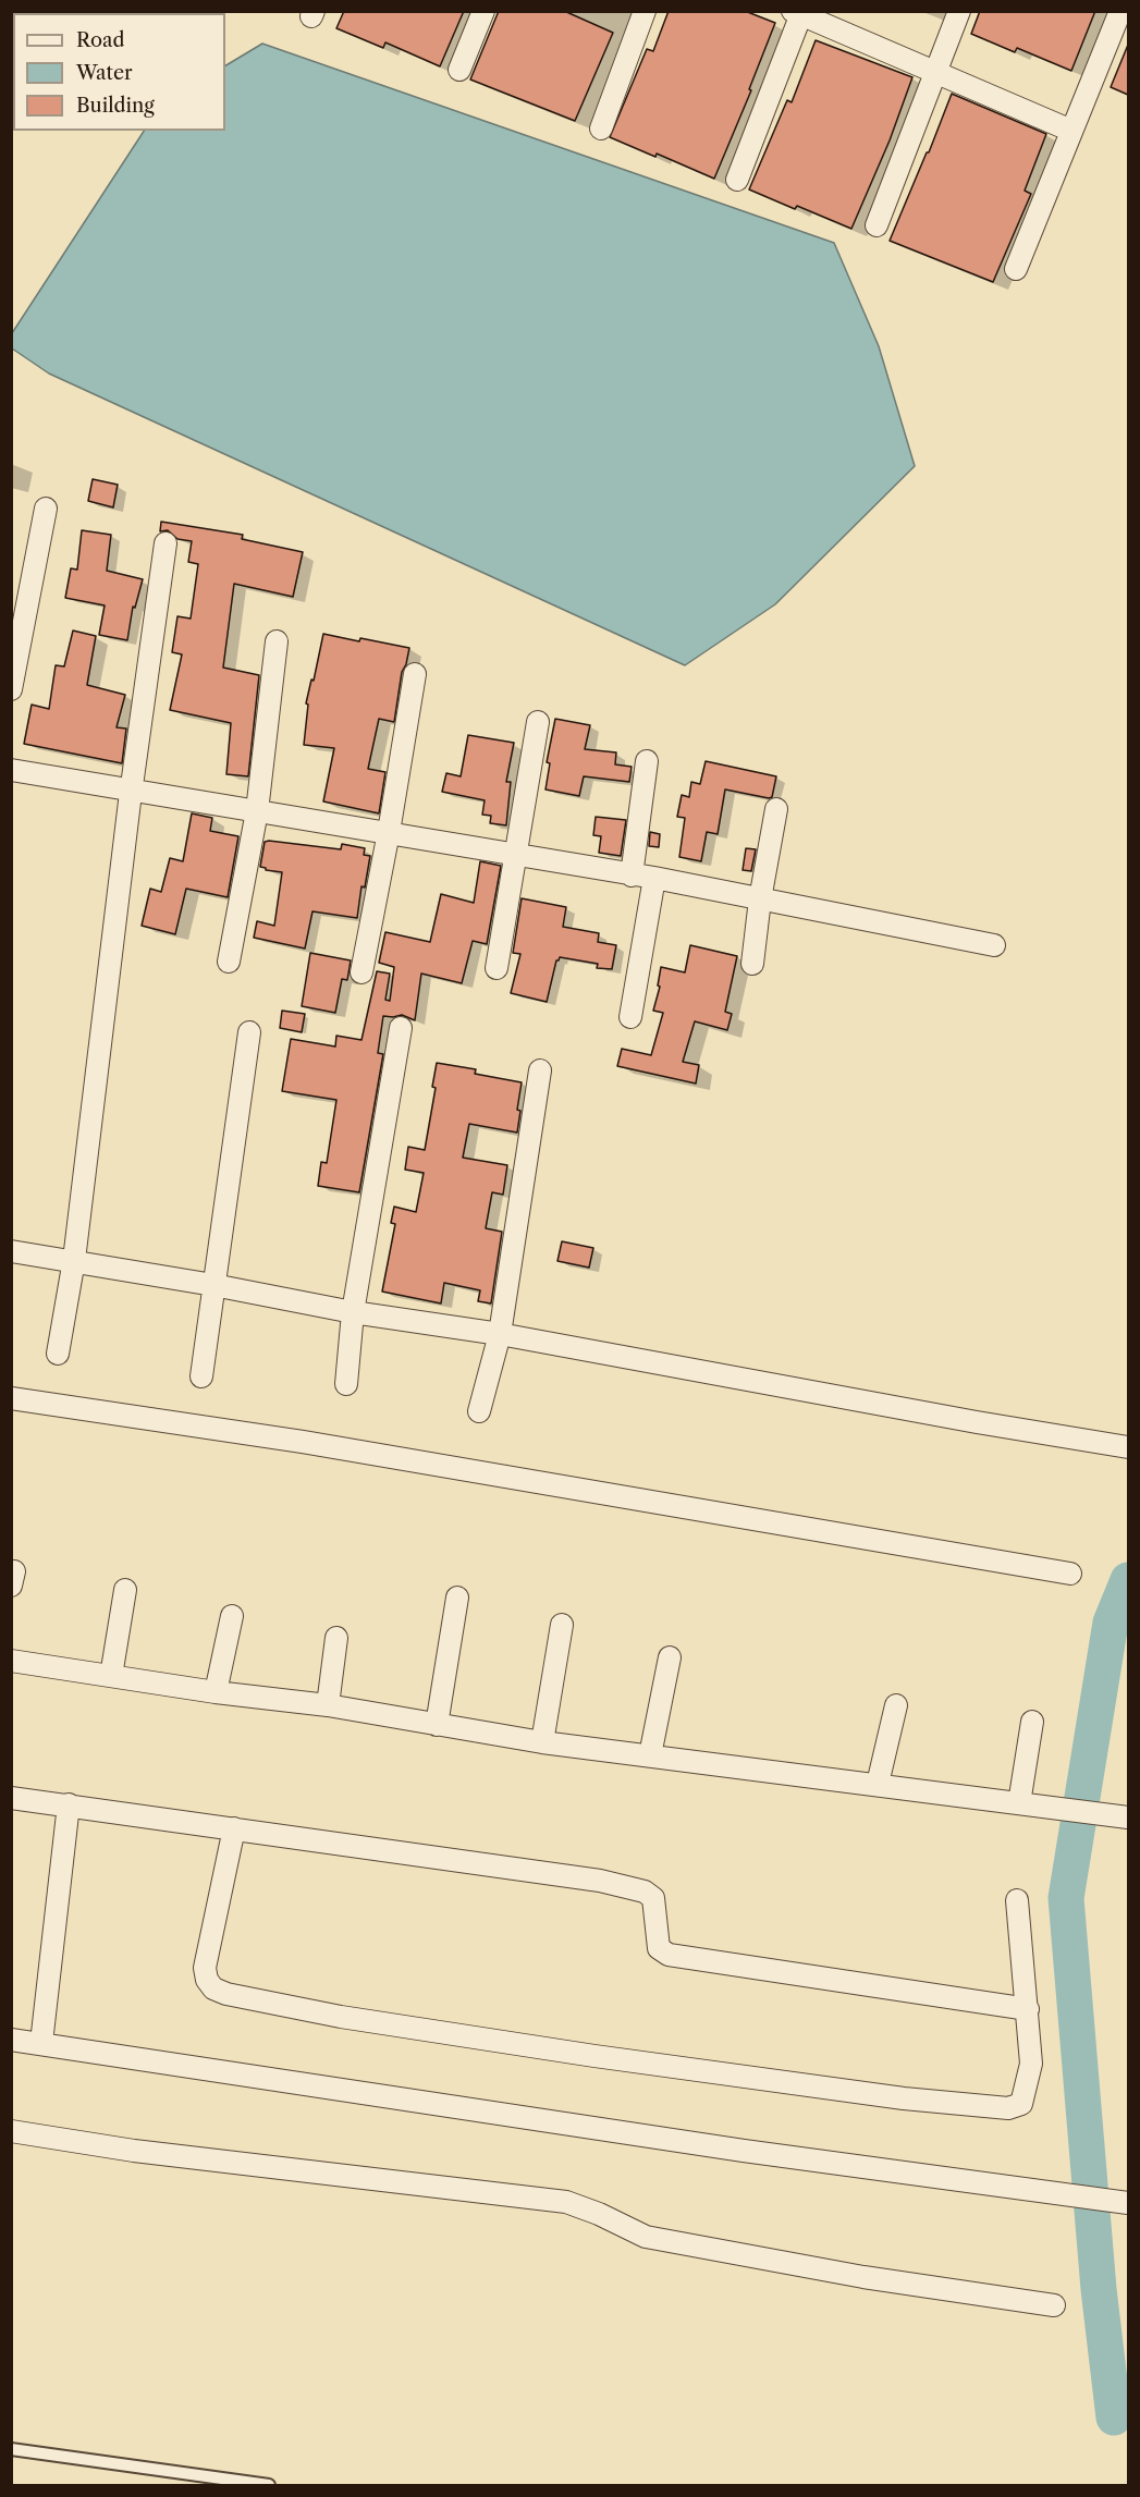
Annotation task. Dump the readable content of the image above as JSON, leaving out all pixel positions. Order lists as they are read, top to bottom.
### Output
{
  "legend": ["Road", "Water", "Building"]
}
